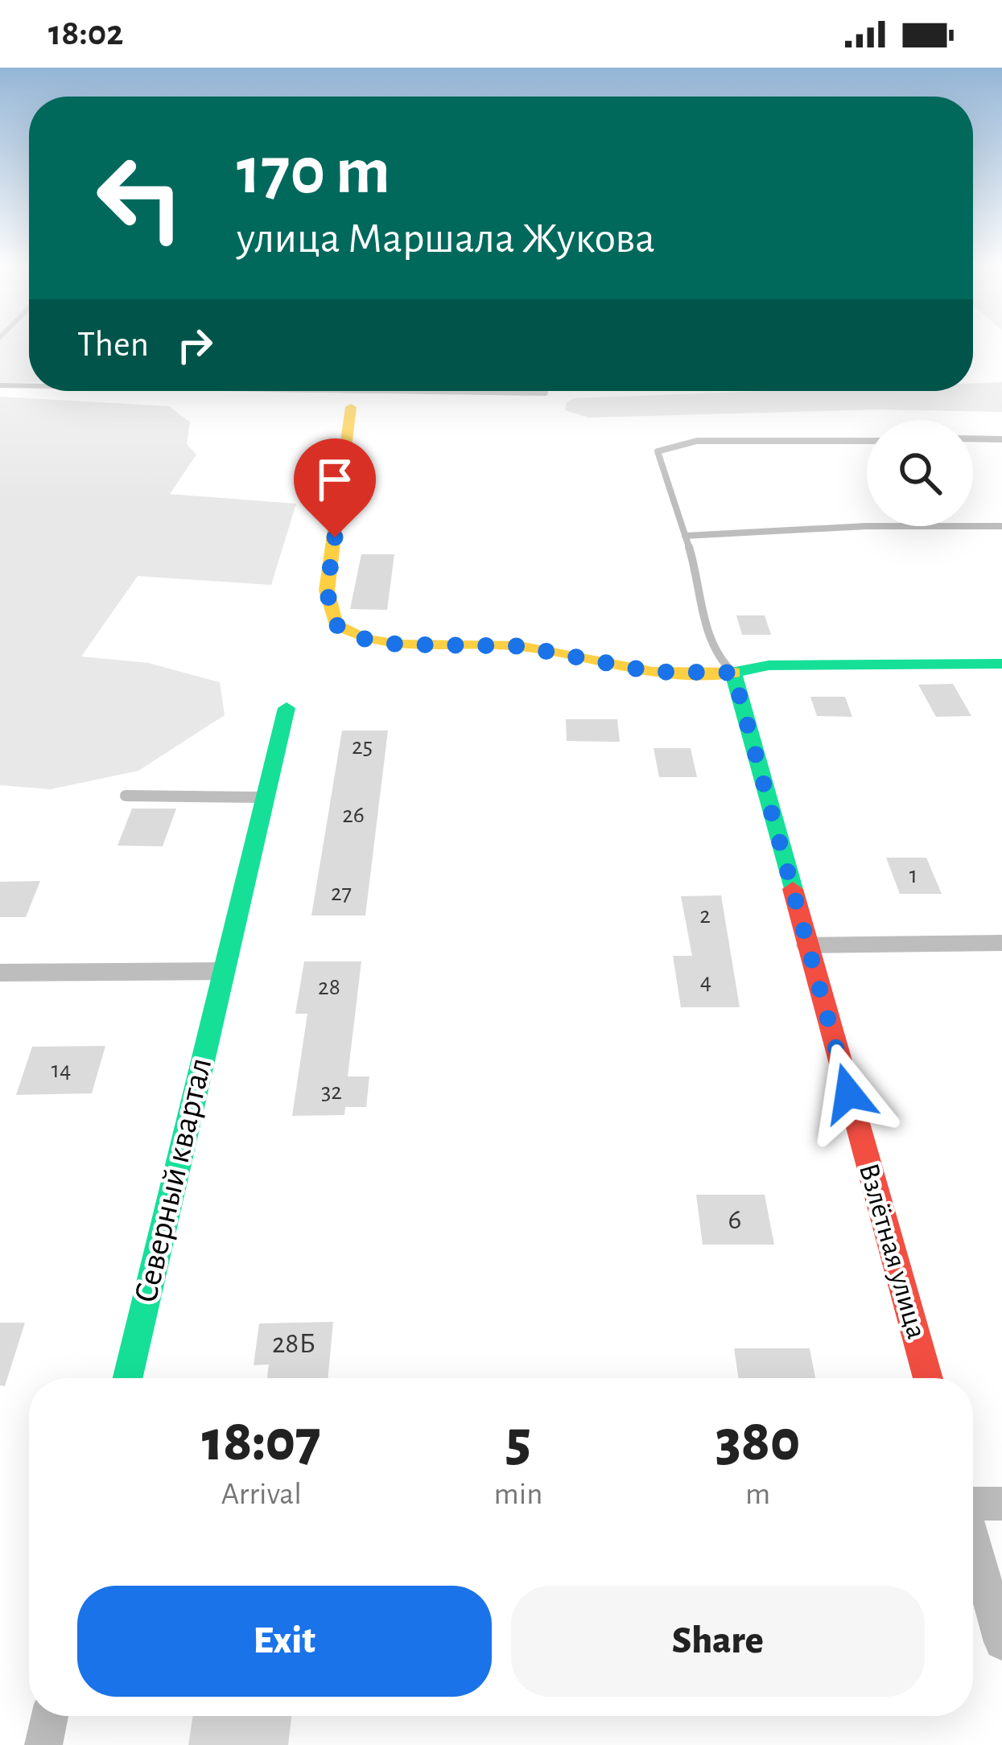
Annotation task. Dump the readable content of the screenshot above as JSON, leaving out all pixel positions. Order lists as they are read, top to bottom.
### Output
{
  "streets": {
    "street": ["Северный квартал", "Взлётная улица"]
  },
  "house_numbers": [
    "25",
    "26",
    "1",
    "27",
    "2",
    "4",
    "28",
    "14",
    "32",
    "6",
    "28Б"
  ],
  "page": {
    "status": "18:02",
    "turn": ["170 m", "улица Маршала Жукова"],
    "then": "Then",
    "eta": [
      "18:07",
      "Arrival",
      "5",
      "min",
      "380",
      "m"
    ],
    "buttons": ["Exit", "Share"]
  }
}
